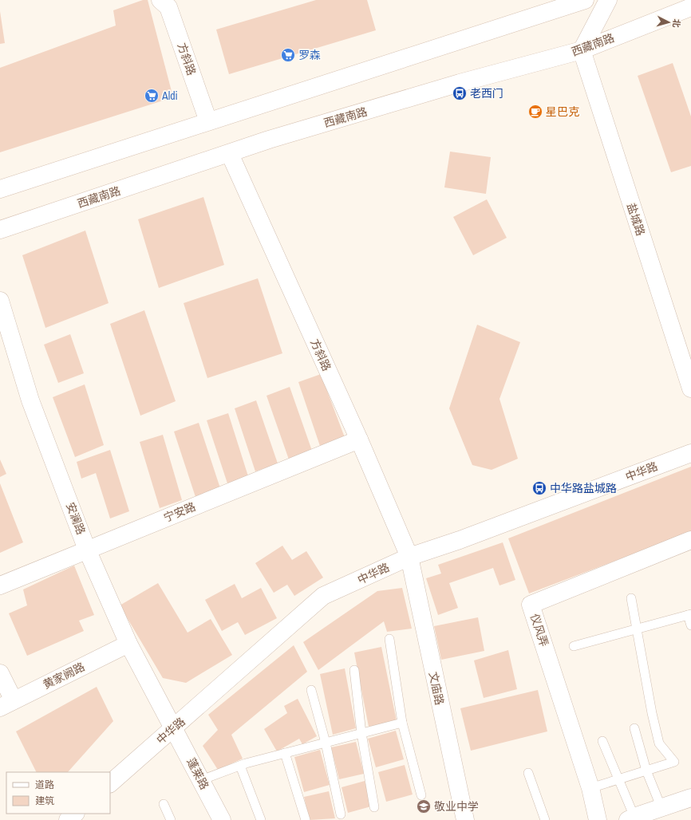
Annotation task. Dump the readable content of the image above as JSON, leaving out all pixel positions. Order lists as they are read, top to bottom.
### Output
{
  "streets": {
    "street": [
      "西藏南路",
      "方斜路",
      "盐城路",
      "中华路",
      "宁安路",
      "安澜路",
      "仪风弄",
      "黄家阙路",
      "文庙路",
      "蓬莱路"
    ]
  },
  "crossings": [
    ["西藏南路", "方斜路"],
    ["西藏南路", "盐城路"],
    ["方斜路", "中华路"],
    ["方斜路", "宁安路"],
    ["方斜路", "文庙路"],
    ["中华路", "安澜路"],
    ["中华路", "文庙路"],
    ["中华路", "蓬莱路"],
    ["宁安路", "安澜路"],
    ["安澜路", "黄家阙路"],
    ["安澜路", "蓬莱路"]
  ],
  "places": {
    "supermarket": ["罗森", "Aldi"],
    "bus stop": ["老西门", "中华路盐城路"],
    "cafe": ["星巴克"],
    "school or university": ["敬业中学"]
  },
  "legend": ["道路", "建筑"],
  "north": "right"
}
